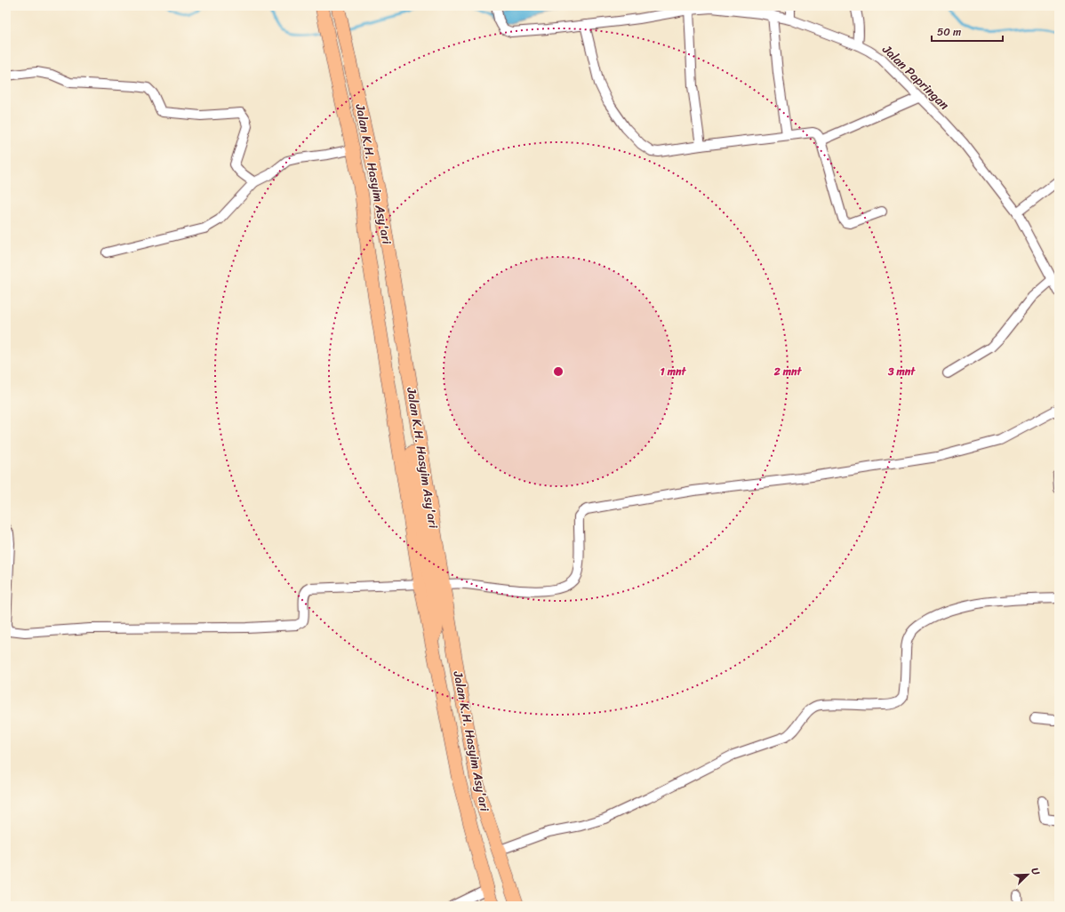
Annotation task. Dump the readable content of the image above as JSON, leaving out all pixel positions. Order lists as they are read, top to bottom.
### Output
{
  "streets": {
    "highway": ["Jalan K.H. Hasyim Asy'ari"],
    "street": ["Jalan Papringan"]
  },
  "scale_bar": "50 m",
  "north": "top right",
  "rings": ["1 mnt", "2 mnt", "3 mnt"]
}
